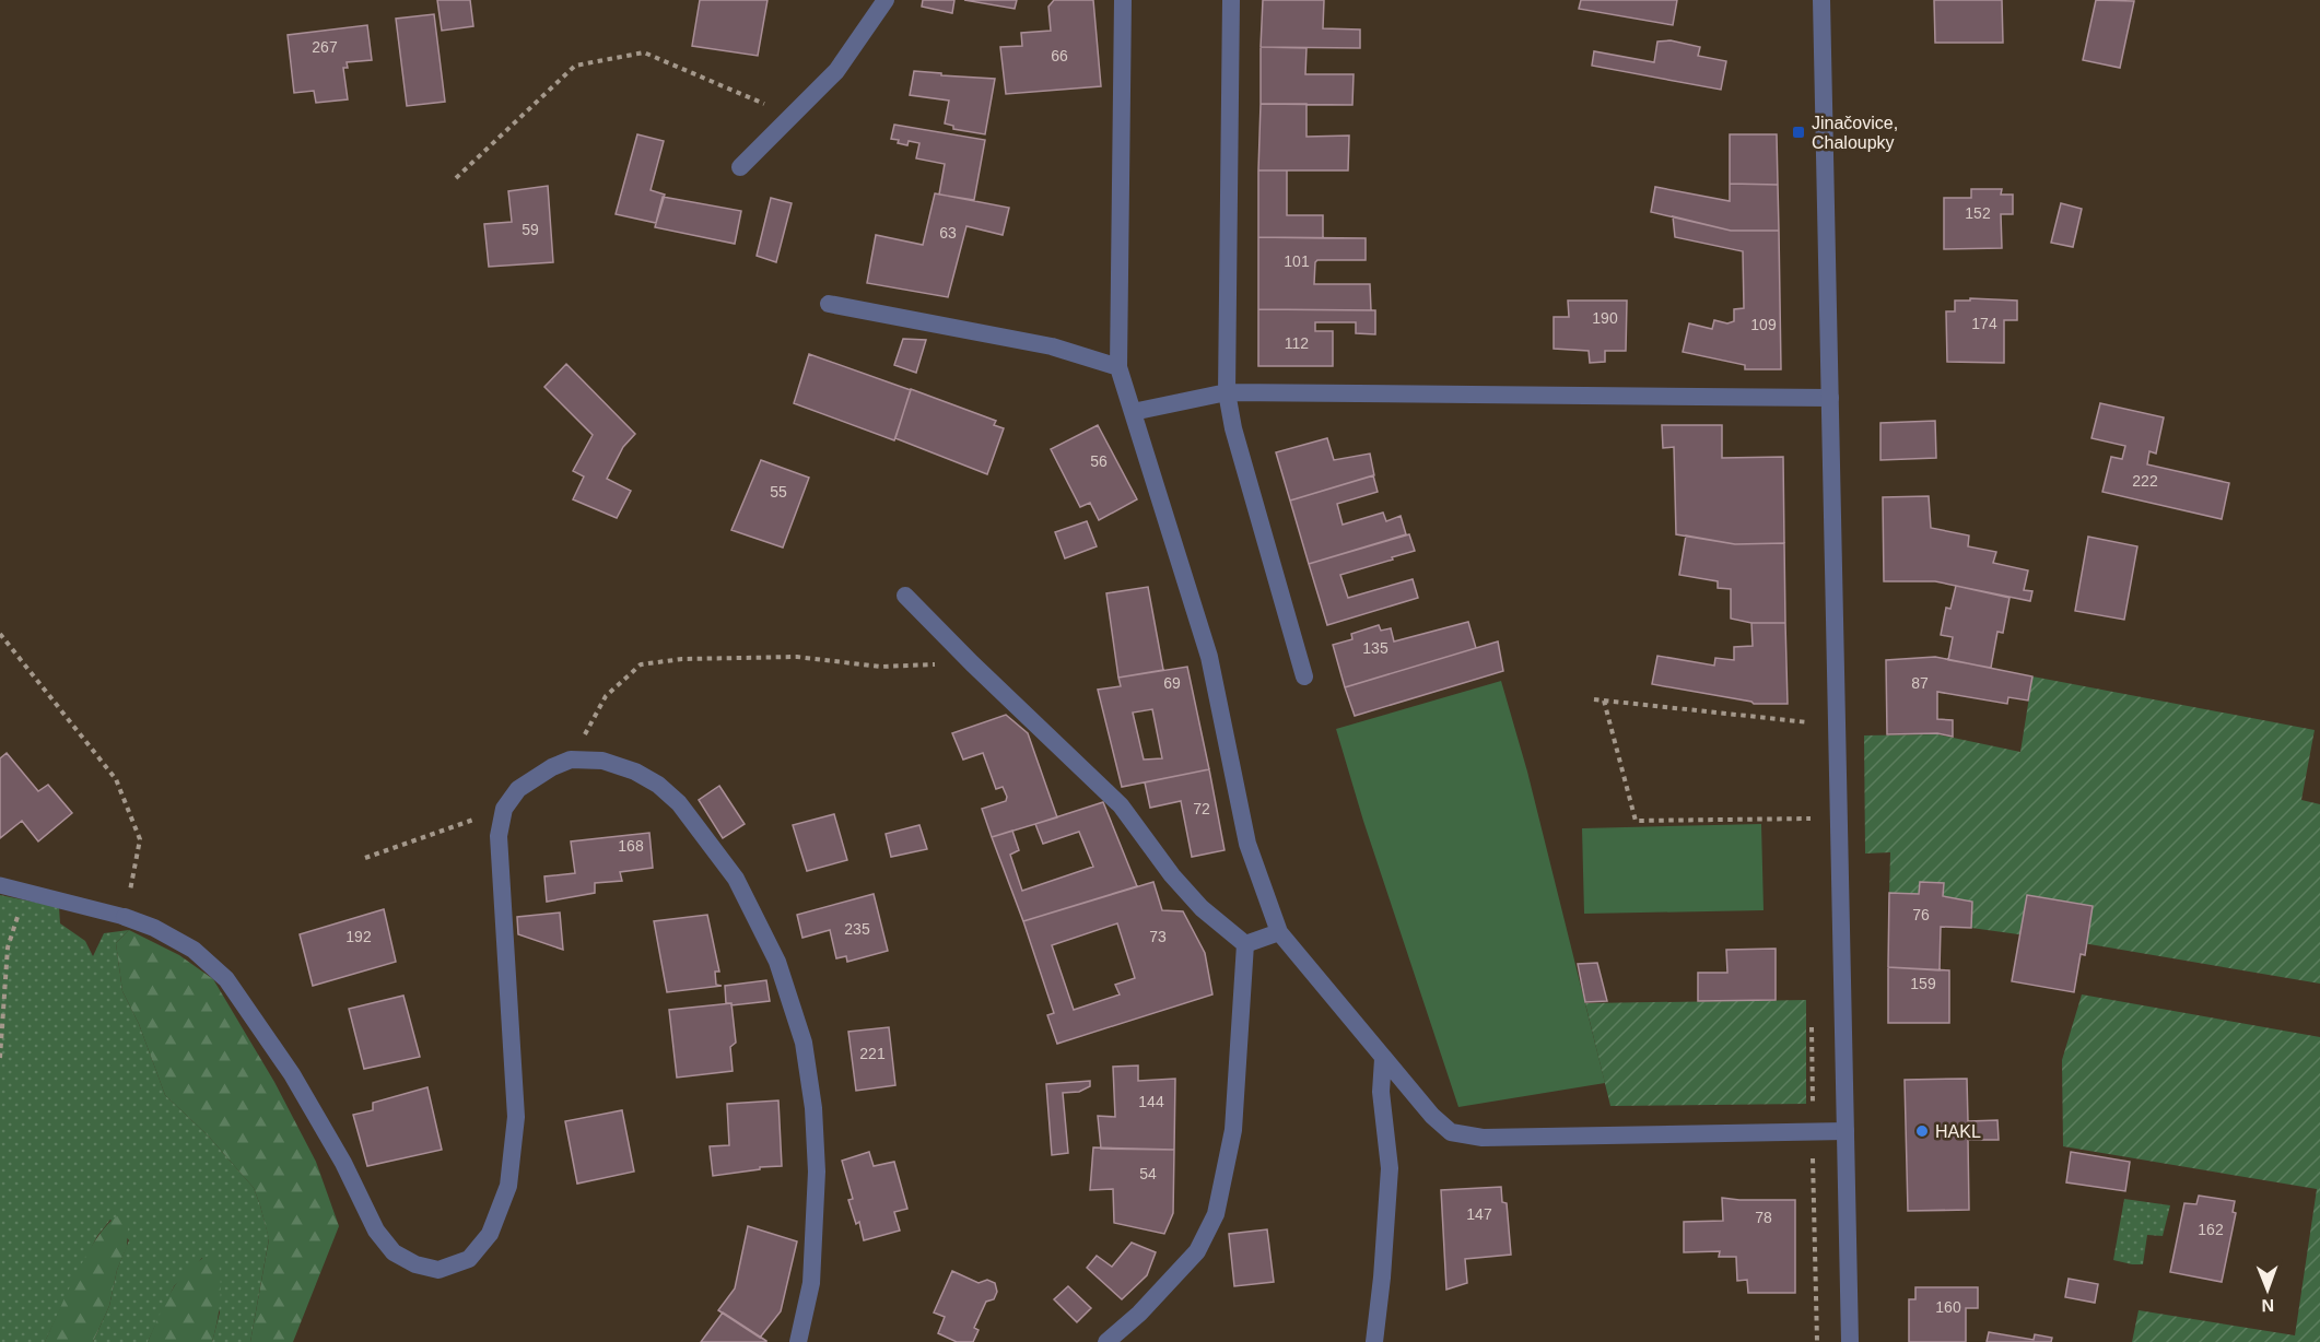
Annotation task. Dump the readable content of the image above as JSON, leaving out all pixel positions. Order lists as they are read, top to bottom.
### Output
{
  "places": {
    "transit": ["Jinačovice, Chaloupky"],
    "other": ["HAKL"]
  },
  "house_numbers": [
    "267",
    "66",
    "152",
    "59",
    "63",
    "101",
    "190",
    "174",
    "109",
    "112",
    "56",
    "222",
    "55",
    "135",
    "69",
    "87",
    "72",
    "168",
    "76",
    "235",
    "192",
    "73",
    "159",
    "221",
    "144",
    "54",
    "147",
    "78",
    "162",
    "160"
  ],
  "north": "bottom"
}
